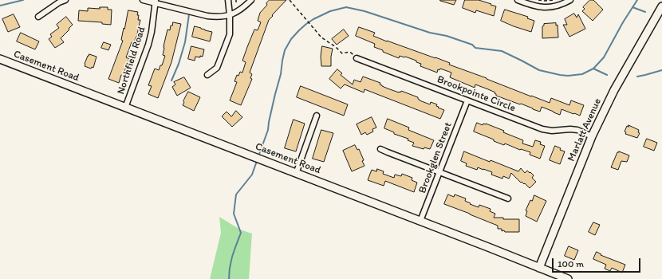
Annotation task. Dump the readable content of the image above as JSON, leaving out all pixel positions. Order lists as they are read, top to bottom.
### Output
{
  "streets": {
    "street": [
      "Northfield Road",
      "Casement Road",
      "Brookpointe Circle",
      "Marlatt Avenue",
      "Brookglen Street"
    ]
  },
  "crossings": [
    ["Northfield Road", "Casement Road"],
    ["Casement Road", "Marlatt Avenue"],
    ["Casement Road", "Brookglen Street"],
    ["Brookpointe Circle", "Marlatt Avenue"],
    ["Brookpointe Circle", "Brookglen Street"]
  ],
  "scale_bar": "100 m"
}
